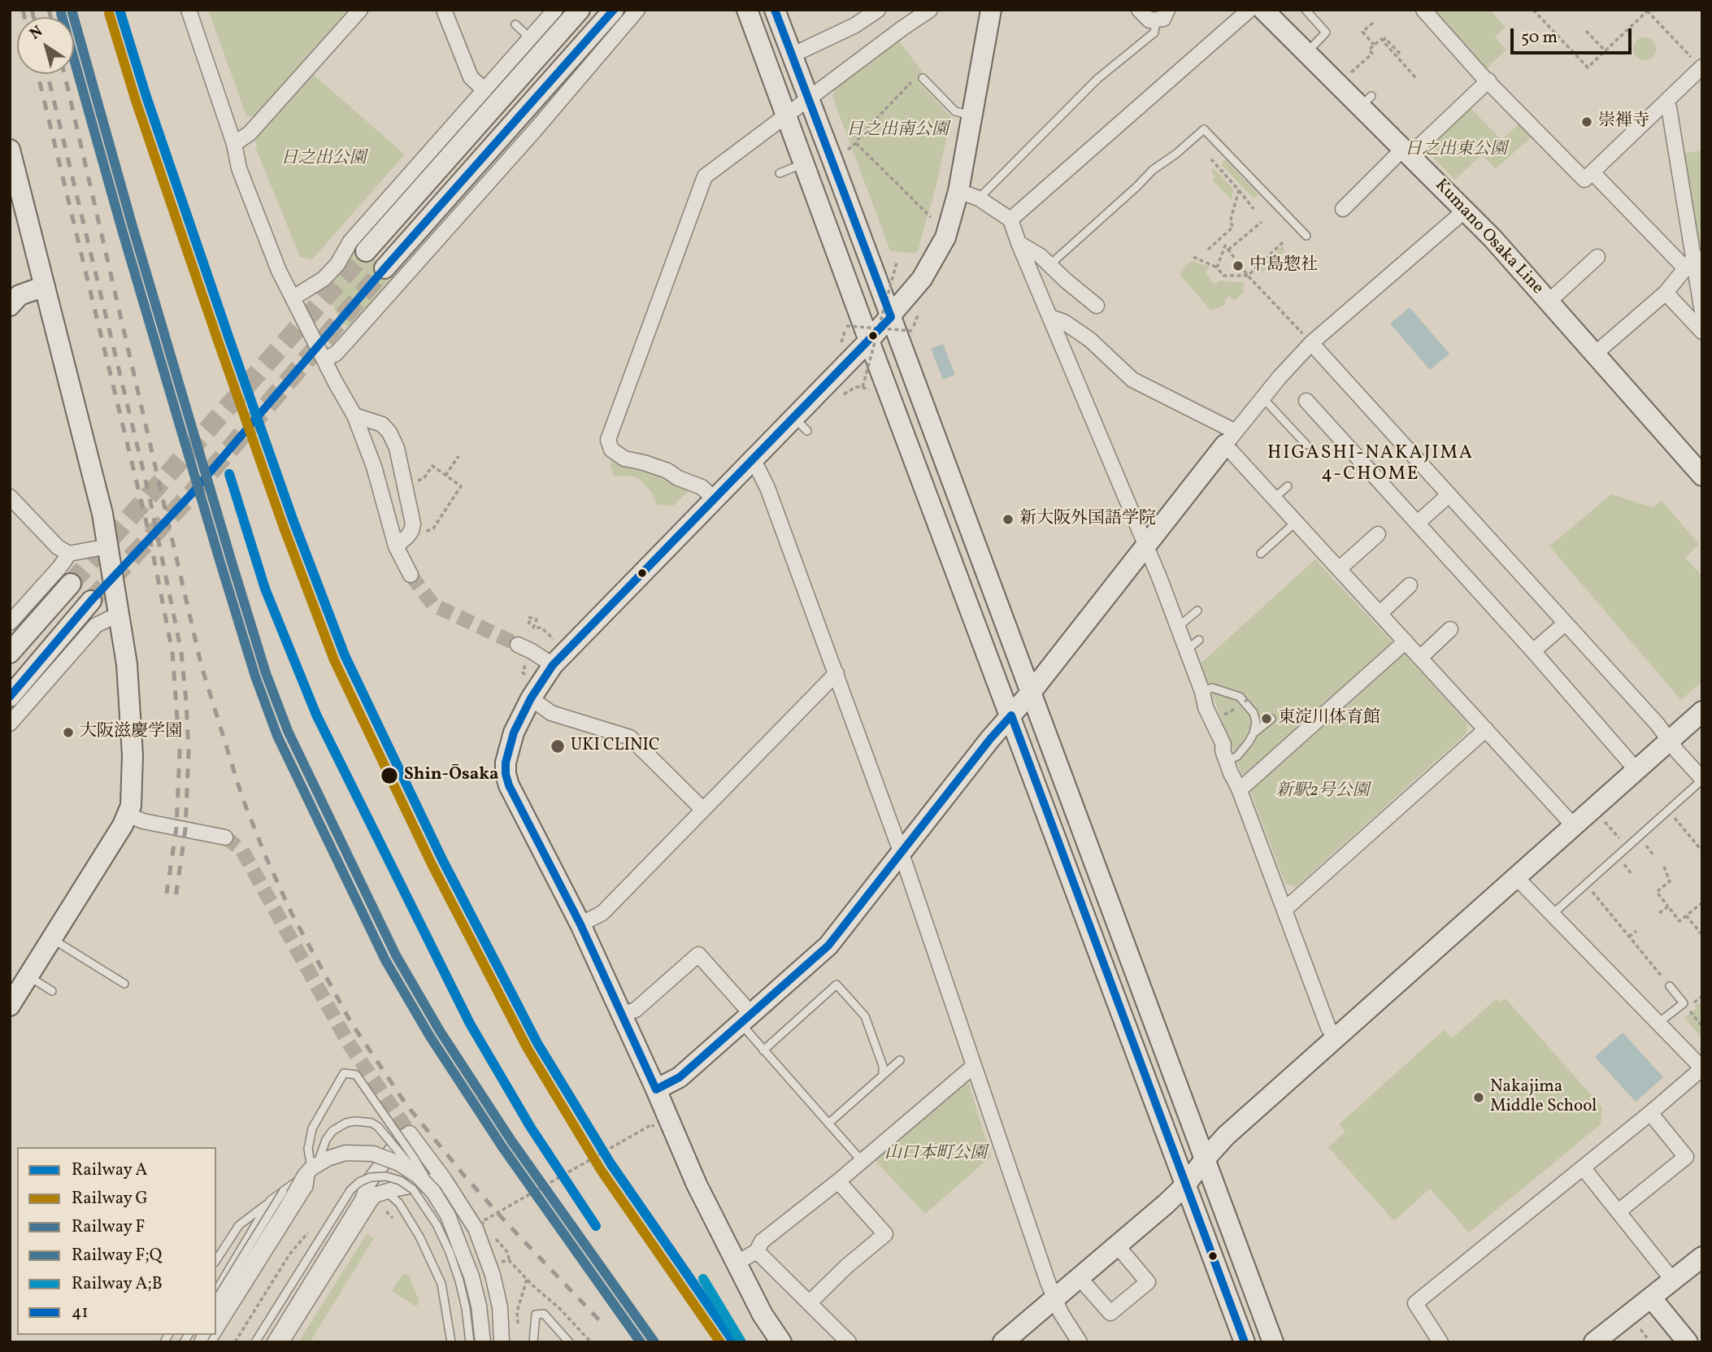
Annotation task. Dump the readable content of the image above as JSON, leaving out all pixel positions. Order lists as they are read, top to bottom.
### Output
{
  "streets": {
    "street": ["Kumano Osaka Line"]
  },
  "districts": ["HIGASHI-NAKAJIMA 4-CHOME"],
  "parks": [
    "日之出南公園",
    "日之出東公園",
    "日之出公園",
    "新駅2号公園",
    "山口本町公園"
  ],
  "places": [
    "崇禅寺",
    "中島惣社",
    "新大阪外国語学院",
    "東淀川体育館",
    "大阪滋慶学園",
    "UKI CLINIC",
    "Shin-Ōsaka",
    "Nakajima Middle School"
  ],
  "lines": [
    "rail line A",
    "rail line F",
    "transit line 41",
    "rail line G",
    "rail line F;Q",
    "rail line A;B"
  ],
  "legend": [
    "Railway A",
    "Railway G",
    "Railway F",
    "Railway F;Q",
    "Railway A;B",
    "41"
  ],
  "scale_bar": "50 m",
  "north": "top left"
}
